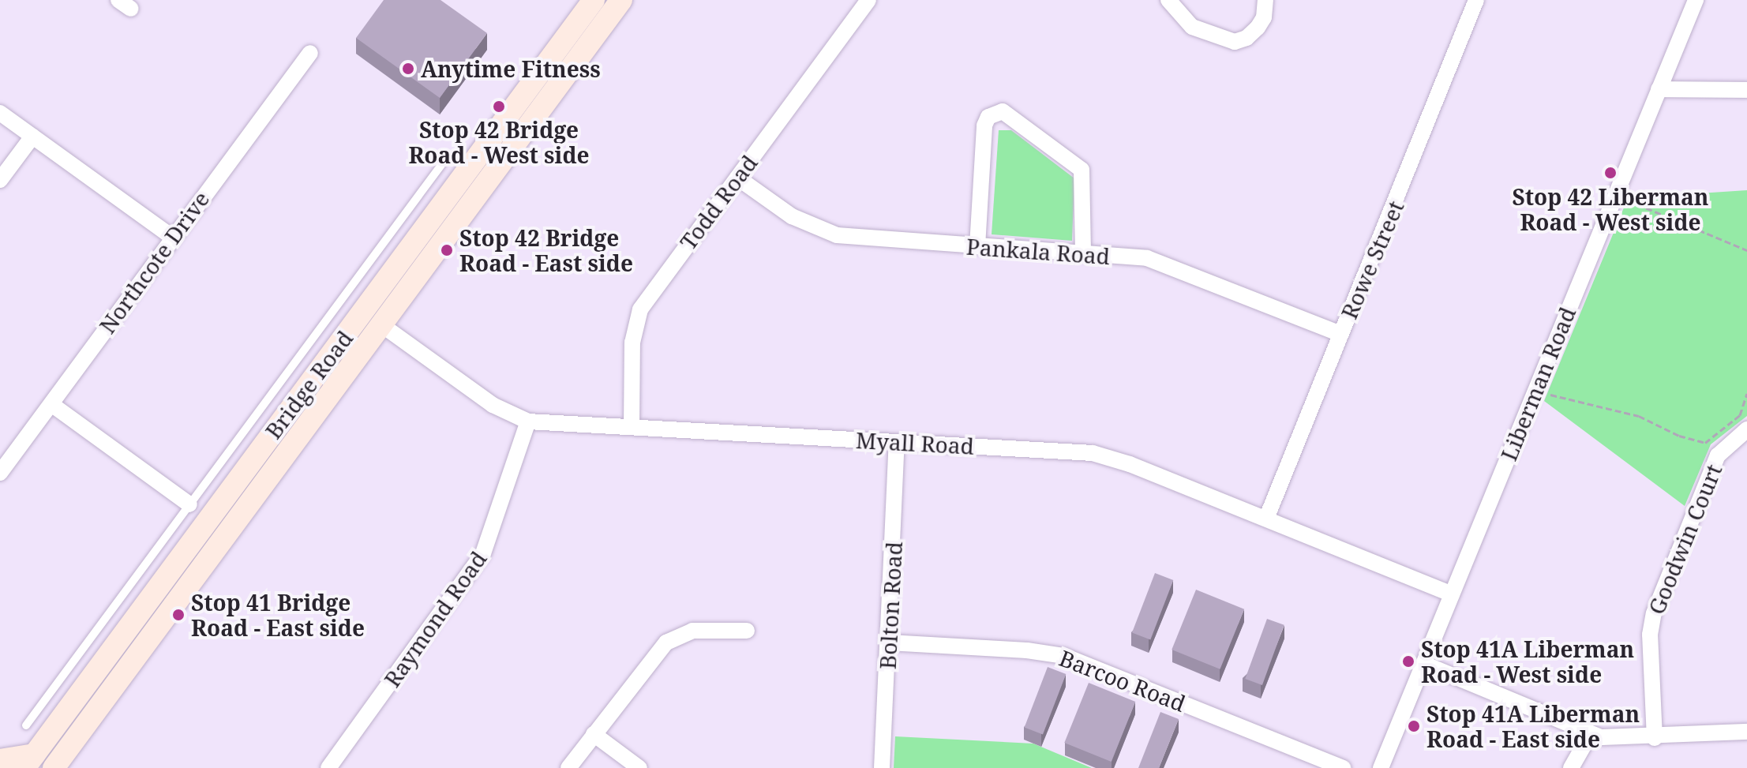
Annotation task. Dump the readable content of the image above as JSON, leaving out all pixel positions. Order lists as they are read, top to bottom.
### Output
{
  "streets": {
    "main road": ["Bridge Road"],
    "street": [
      "Todd Road",
      "Pankala Road",
      "Rowe Street",
      "Northcote Drive",
      "Liberman Road",
      "Myall Road",
      "Goodwin Court",
      "Bolton Road",
      "Raymond Road",
      "Barcoo Road"
    ]
  },
  "crossings": [
    ["Todd Road", "Pankala Road"],
    ["Todd Road", "Myall Road"],
    ["Pankala Road", "Rowe Street"],
    ["Rowe Street", "Myall Road"],
    ["Liberman Road", "Myall Road"],
    ["Bridge Road", "Myall Road"],
    ["Myall Road", "Bolton Road"],
    ["Myall Road", "Raymond Road"],
    ["Bolton Road", "Barcoo Road"]
  ],
  "places": [
    "Anytime Fitness",
    "Stop 42 Bridge Road - West side",
    "Stop 42 Liberman Road - West side",
    "Stop 42 Bridge Road - East side",
    "Stop 41 Bridge Road - East side",
    "Stop 41A Liberman Road - West side",
    "Stop 41A Liberman Road - East side"
  ]
}
